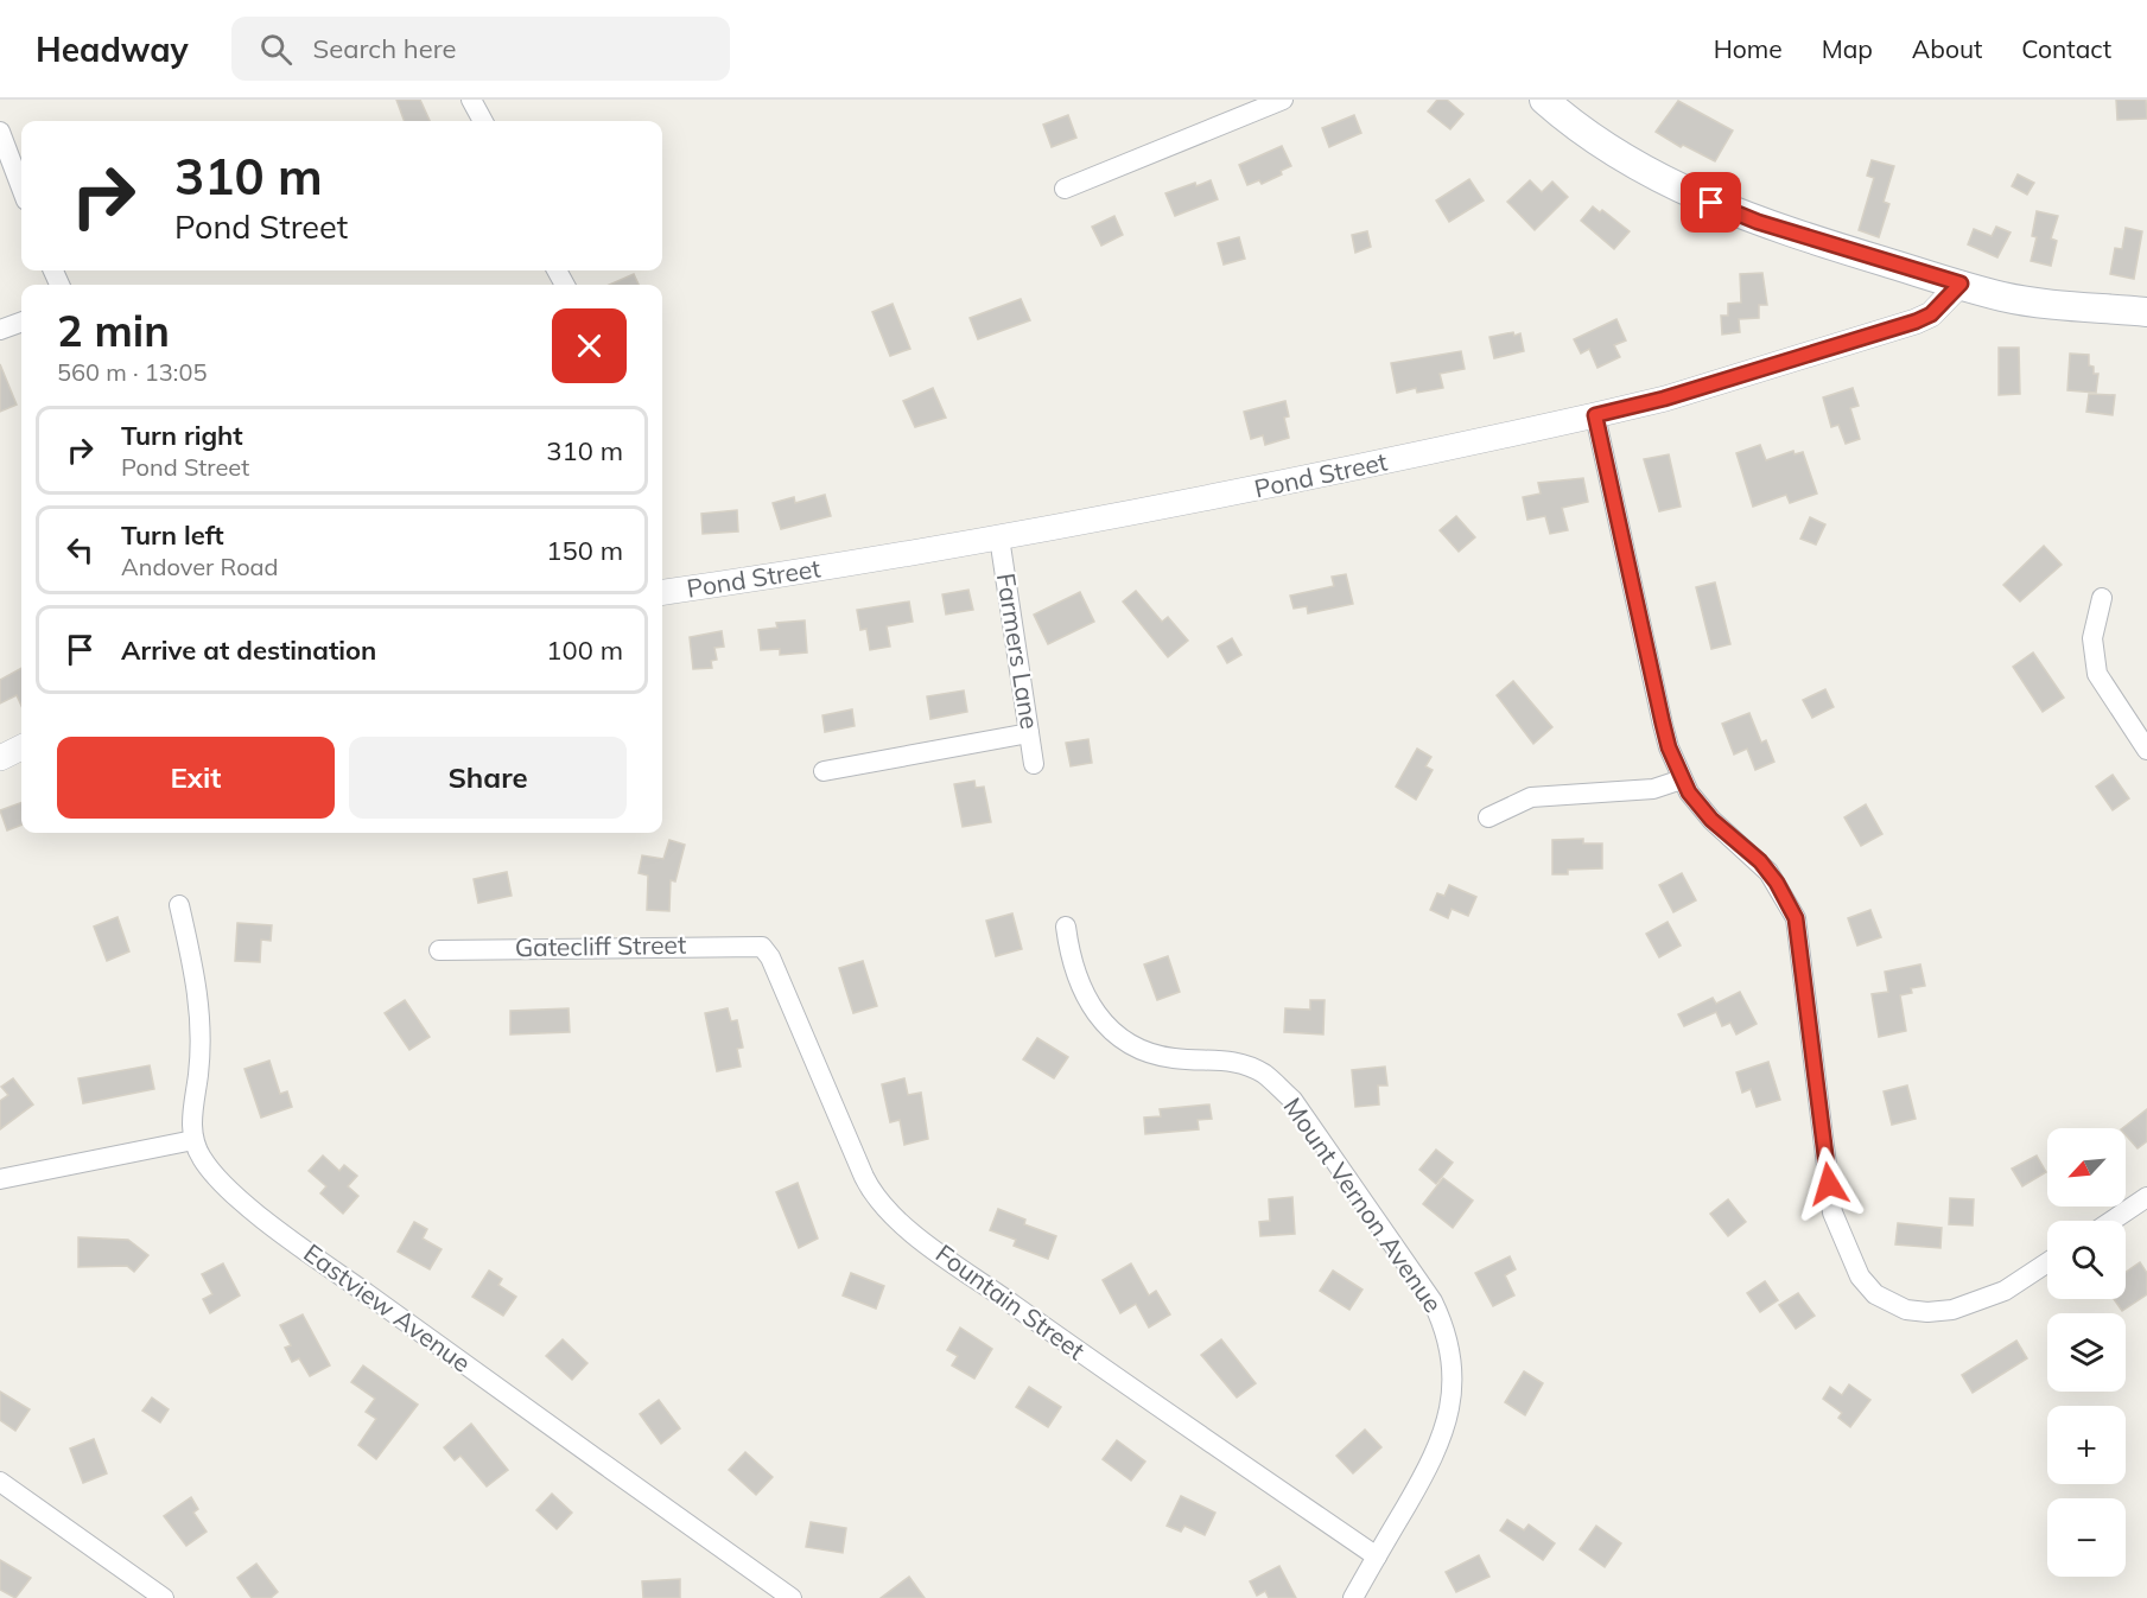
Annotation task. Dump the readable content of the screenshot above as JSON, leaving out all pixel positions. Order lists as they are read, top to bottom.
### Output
{
  "streets": {
    "street": [
      "Pond Street",
      "Farmers Lane",
      "Gatecliff Street",
      "Mount Vernon Avenue",
      "Fountain Street",
      "Eastview Avenue"
    ]
  },
  "crossings": [
    ["Pond Street", "Farmers Lane"],
    ["Gatecliff Street", "Fountain Street"],
    ["Mount Vernon Avenue", "Fountain Street"]
  ],
  "north": "bottom left",
  "page": {
    "header": "Headway",
    "search": "Search here",
    "nav": [
      "Home",
      "Map",
      "About",
      "Contact"
    ],
    "turn": ["310 m", "Pond Street"],
    "heading": ["2 min", "560 m · 13:05"],
    "list": [
      {
        "name": "Turn right",
        "note": "Pond Street",
        "value": "310 m"
      },
      {
        "name": "Turn left",
        "note": "Andover Road",
        "value": "150 m"
      },
      {
        "name": "Arrive at destination",
        "value": "100 m"
      }
    ],
    "buttons": ["Exit", "Share"],
    "map_buttons": ["+", "−"]
  }
}
